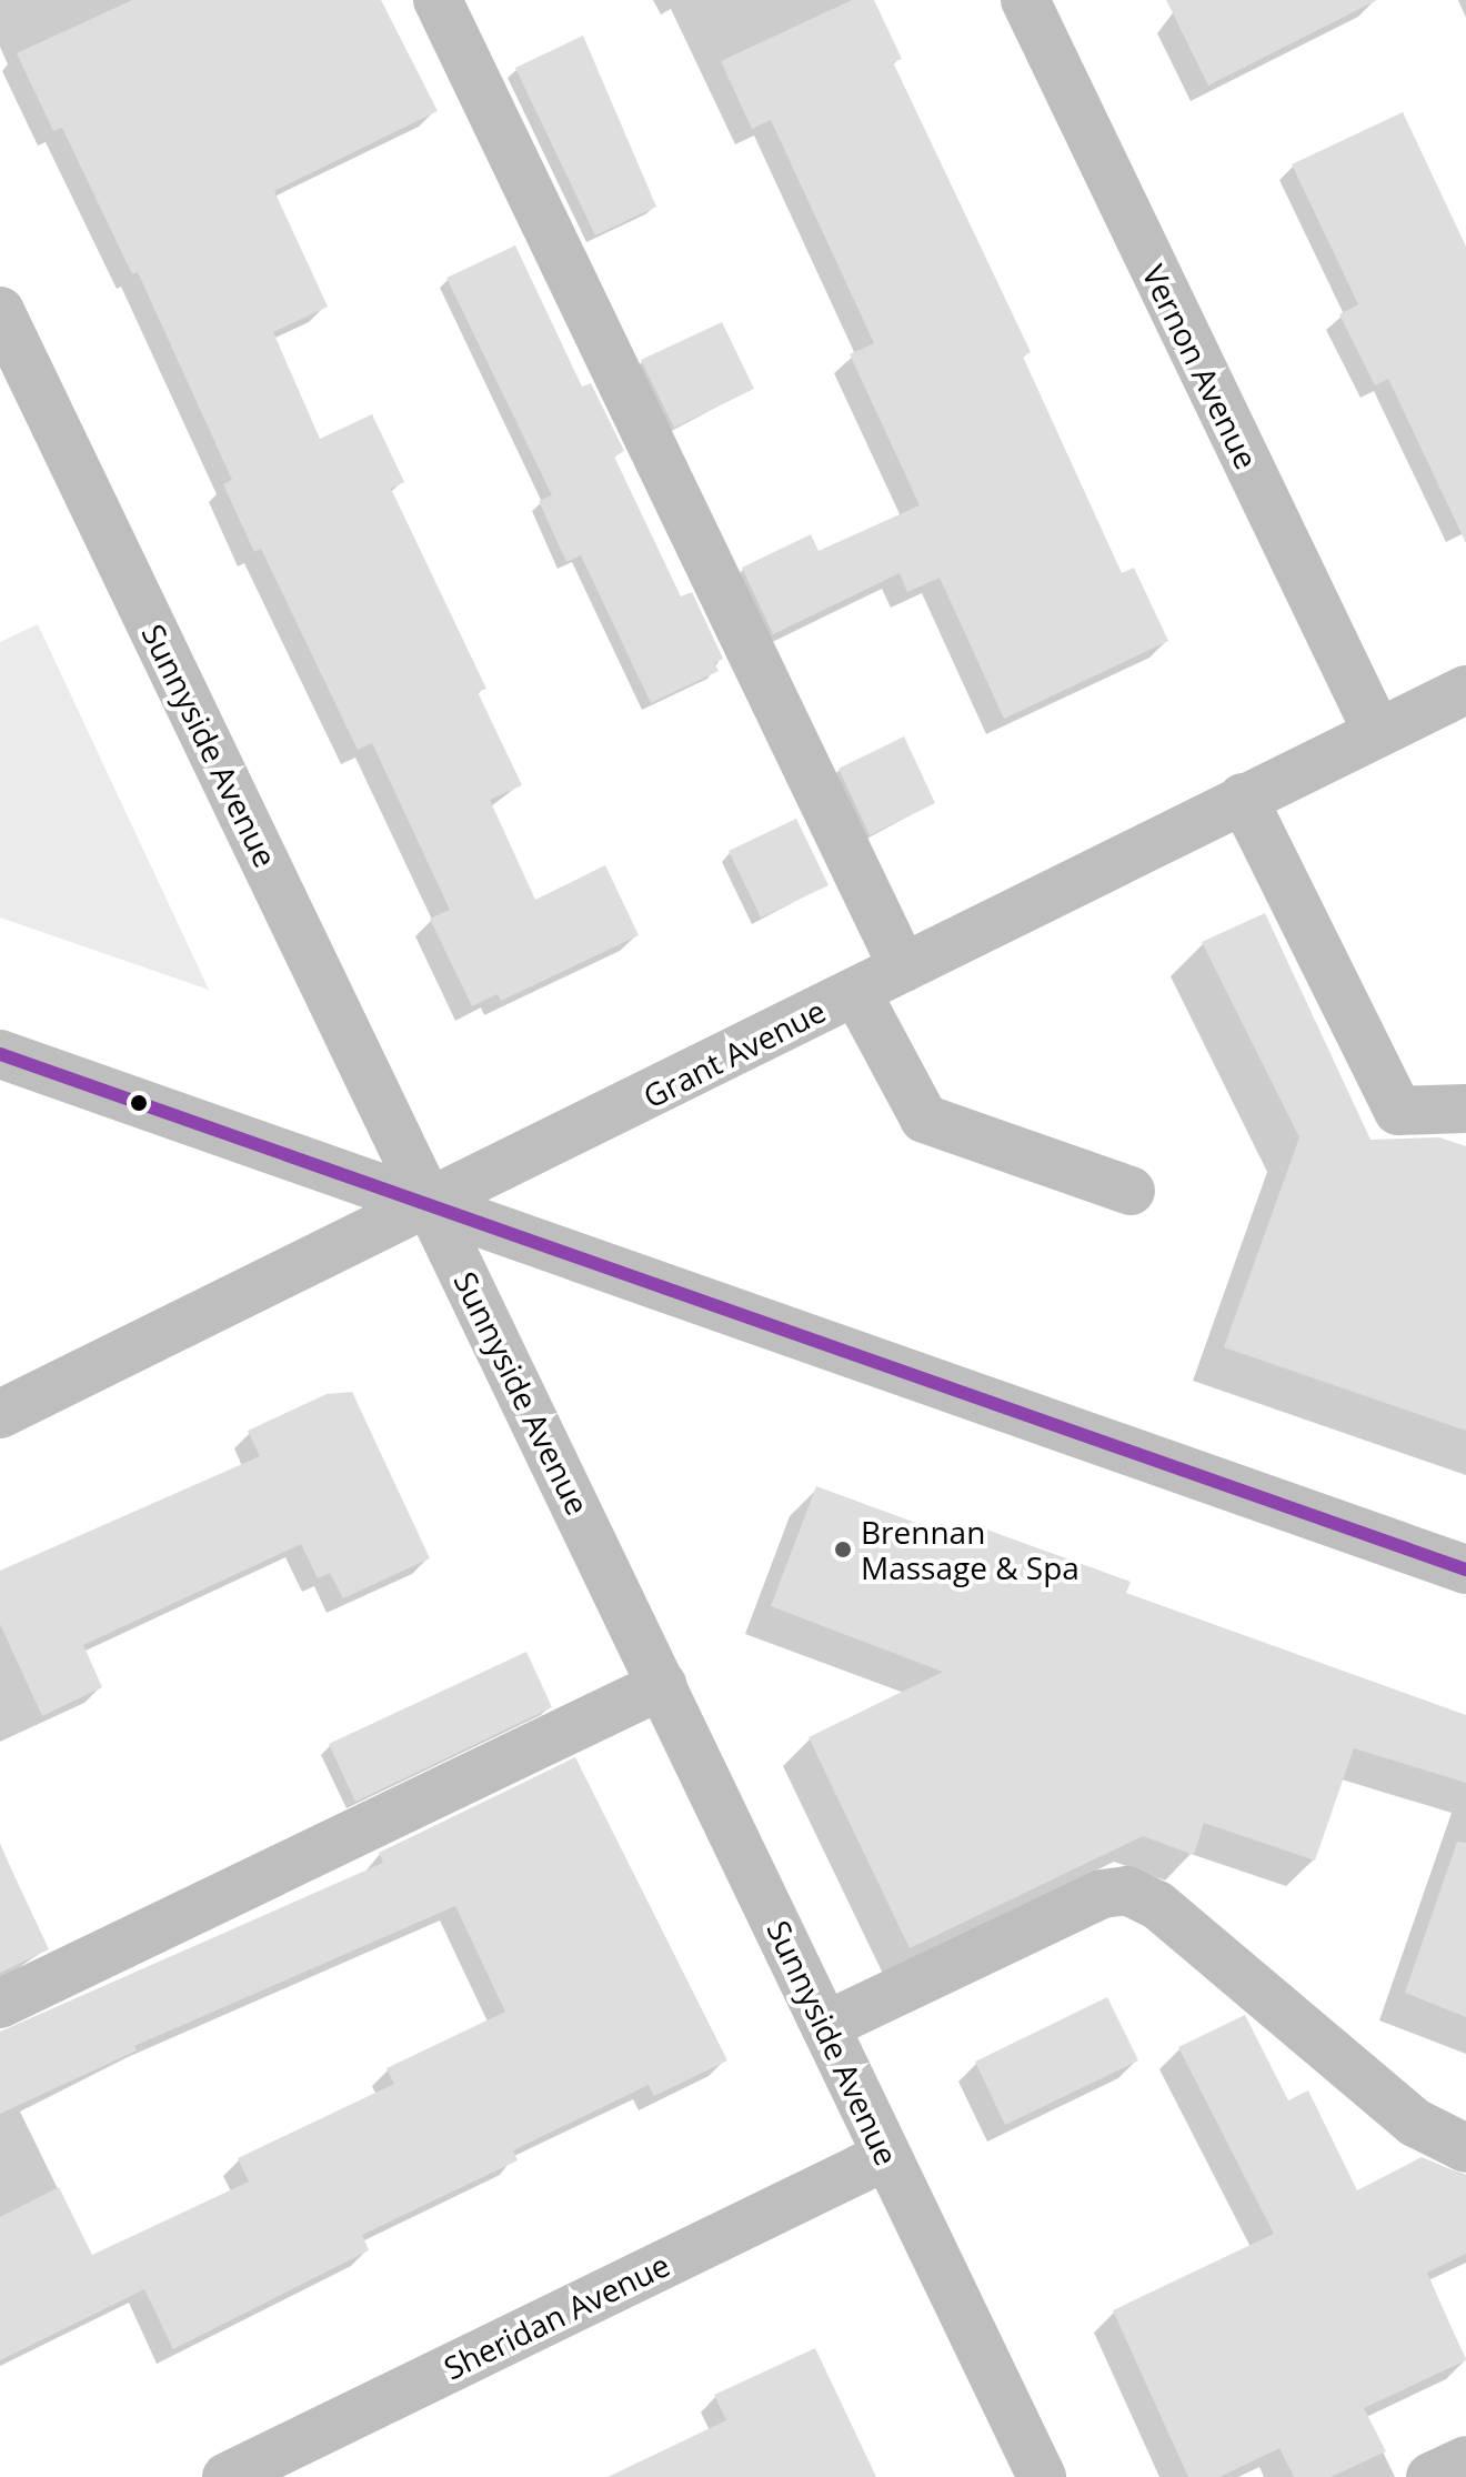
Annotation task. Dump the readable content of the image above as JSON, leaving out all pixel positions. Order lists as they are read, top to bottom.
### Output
{
  "streets": {
    "street": [
      "Vernon Avenue",
      "Sunnyside Avenue",
      "Grant Avenue",
      "Sheridan Avenue"
    ]
  },
  "crossings": [
    ["Vernon Avenue", "Grant Avenue"],
    ["Sunnyside Avenue", "Grant Avenue"],
    ["Sunnyside Avenue", "Sheridan Avenue"]
  ],
  "places": ["Brennan Massage & Spa"]
}
